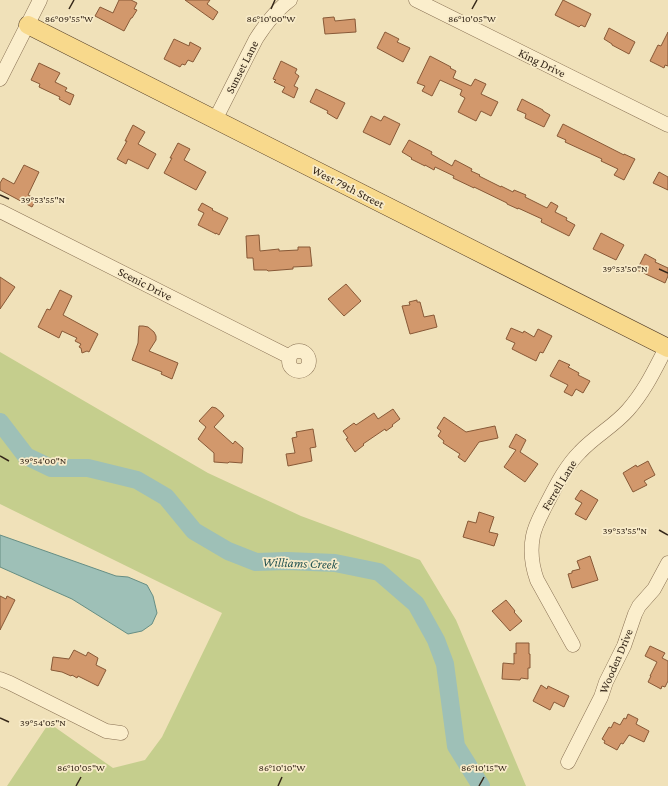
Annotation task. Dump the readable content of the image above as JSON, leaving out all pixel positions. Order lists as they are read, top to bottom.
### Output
{
  "streets": {
    "main road": ["West 79th Street"],
    "street": [
      "King Drive",
      "Sunset Lane",
      "Scenic Drive",
      "Ferrell Lane",
      "Wooden Drive"
    ]
  },
  "crossings": [
    ["Sunset Lane", "West 79th Street"],
    ["West 79th Street", "Ferrell Lane"]
  ],
  "water": ["Williams Creek"],
  "coordinates": [
    "86°09'55\"W",
    "86°10'00\"W",
    "86°10'05\"W",
    "39°53'55\"N",
    "39°53'50\"N",
    "39°54'00\"N",
    "39°54'05\"N",
    "86°10'10\"W",
    "86°10'15\"W"
  ]
}
